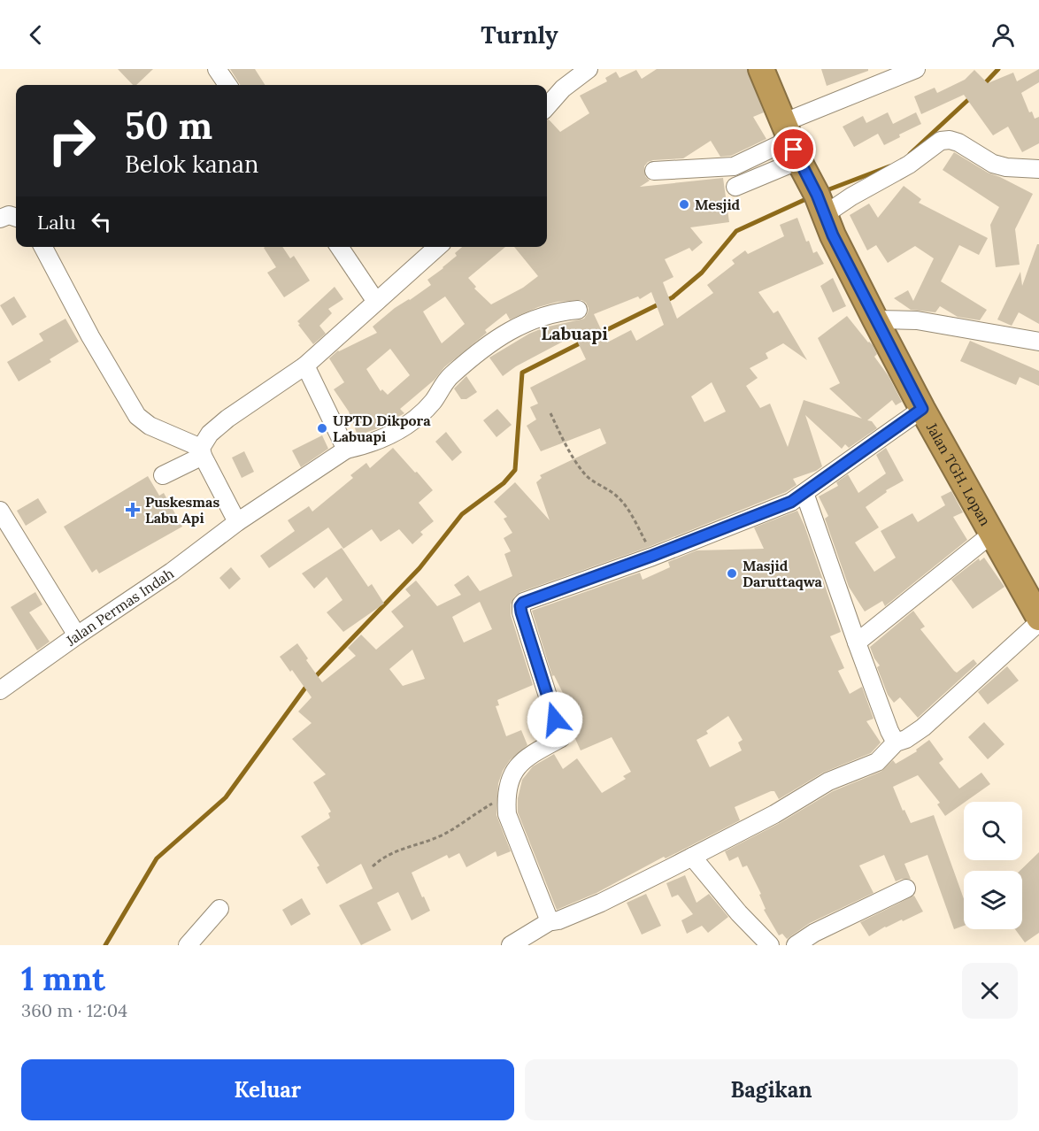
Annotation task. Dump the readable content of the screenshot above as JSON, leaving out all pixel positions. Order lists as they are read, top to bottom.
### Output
{
  "streets": {
    "highway": ["Jalan TGH. Lopan"],
    "street": ["Jalan Permas Indah"]
  },
  "districts": ["Labuapi"],
  "places": {
    "other": ["Mesjid", "UPTD Dikpora Labuapi", "Masjid Daruttaqwa"],
    "health": ["Puskesmas Labu Api"]
  },
  "page": {
    "header": "Turnly",
    "turn": ["50 m", "Belok kanan"],
    "then": "Lalu",
    "heading": ["1 mnt", "360 m · 12:04"],
    "buttons": ["Keluar", "Bagikan"]
  }
}
